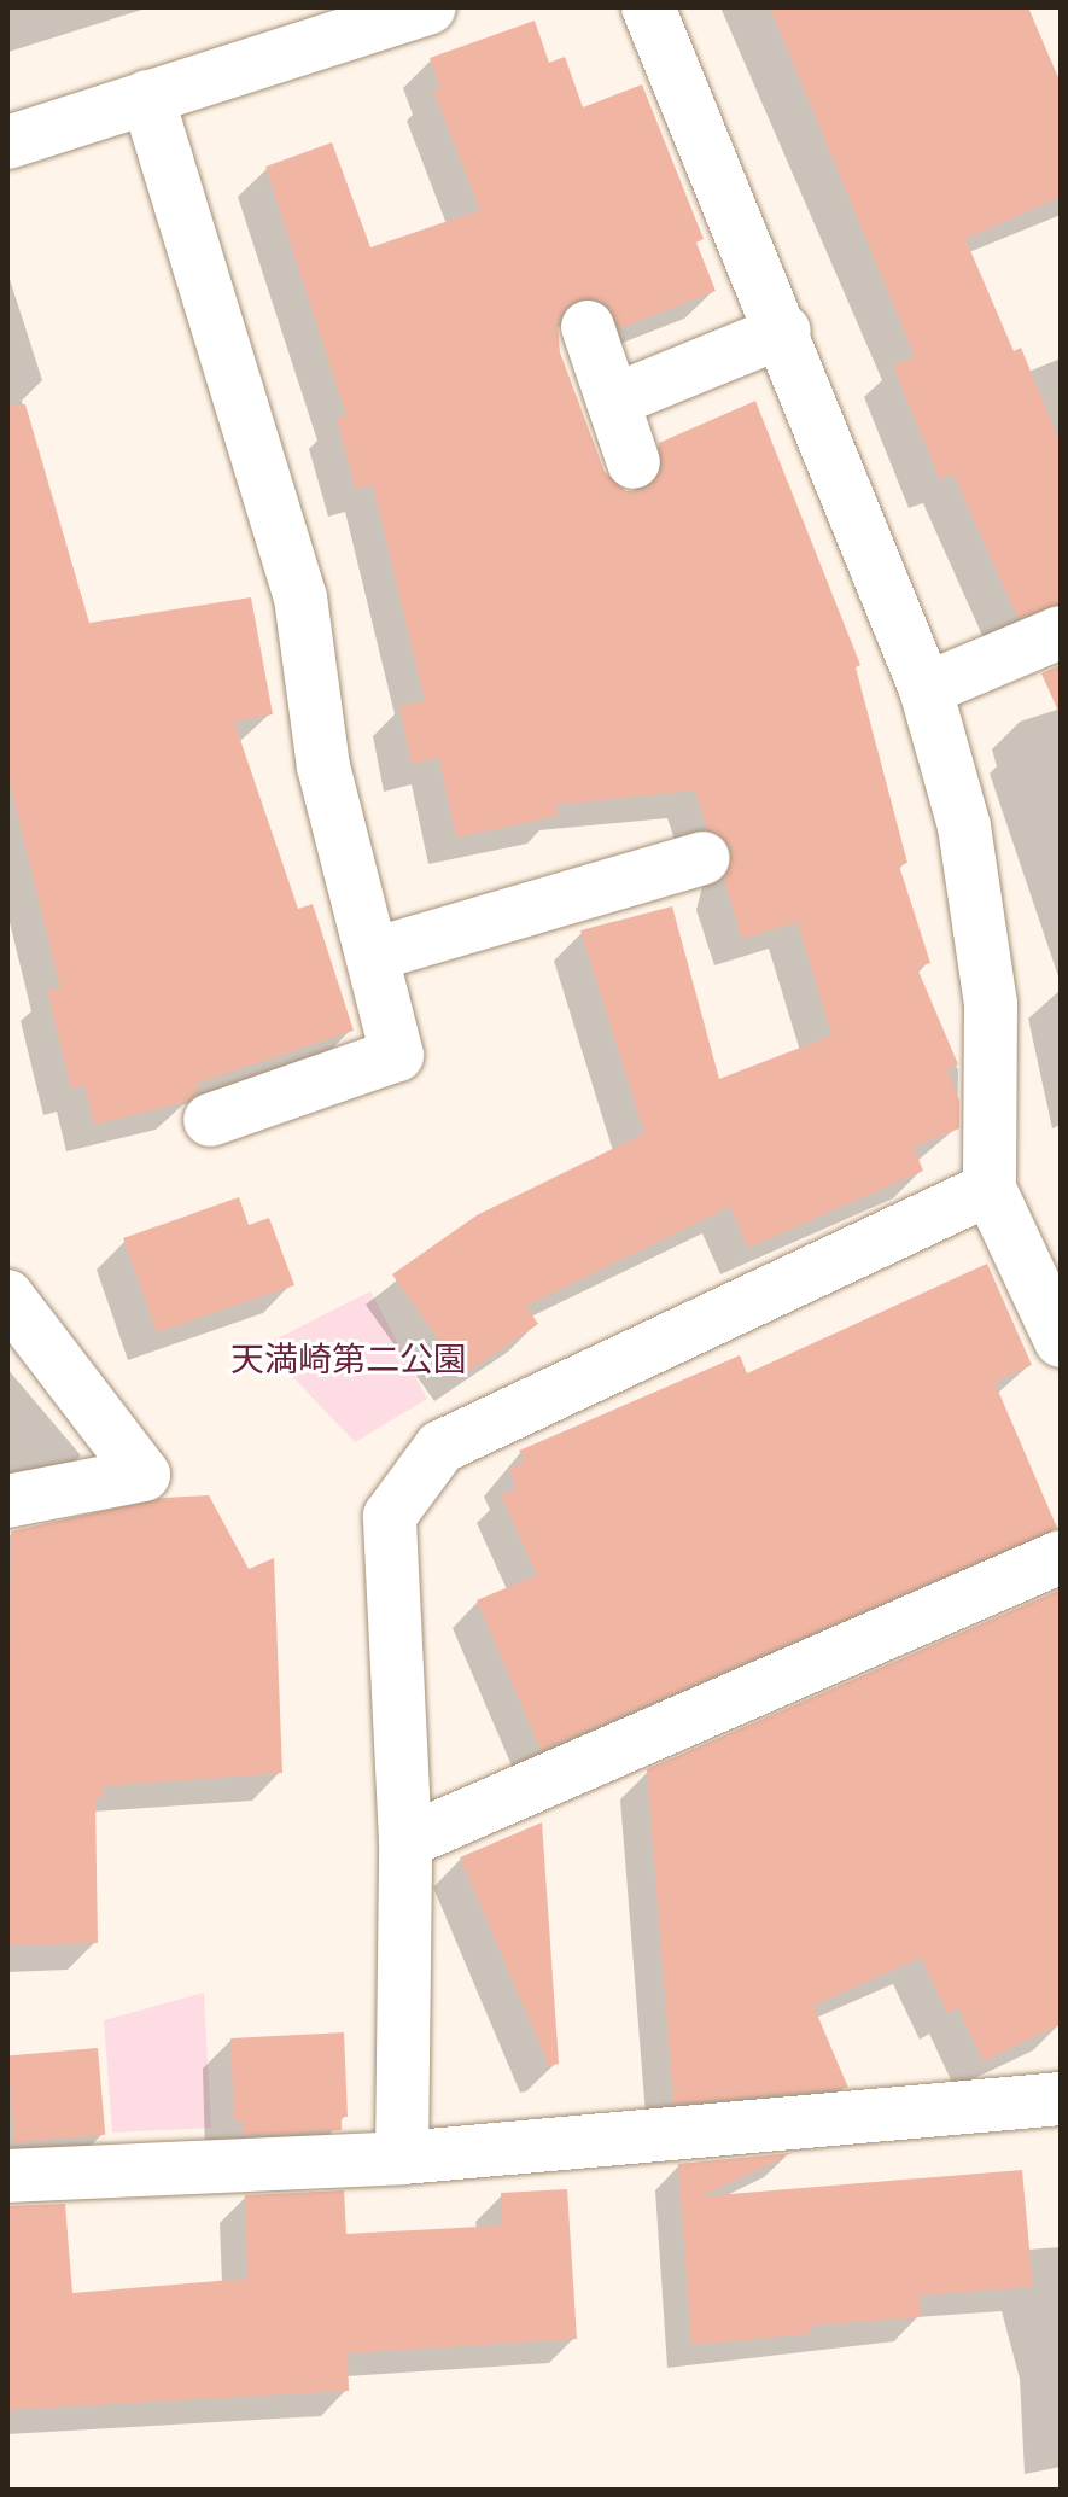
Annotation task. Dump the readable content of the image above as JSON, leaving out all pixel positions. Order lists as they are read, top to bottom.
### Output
{
  "parks": ["天満崎第二公園"]
}
